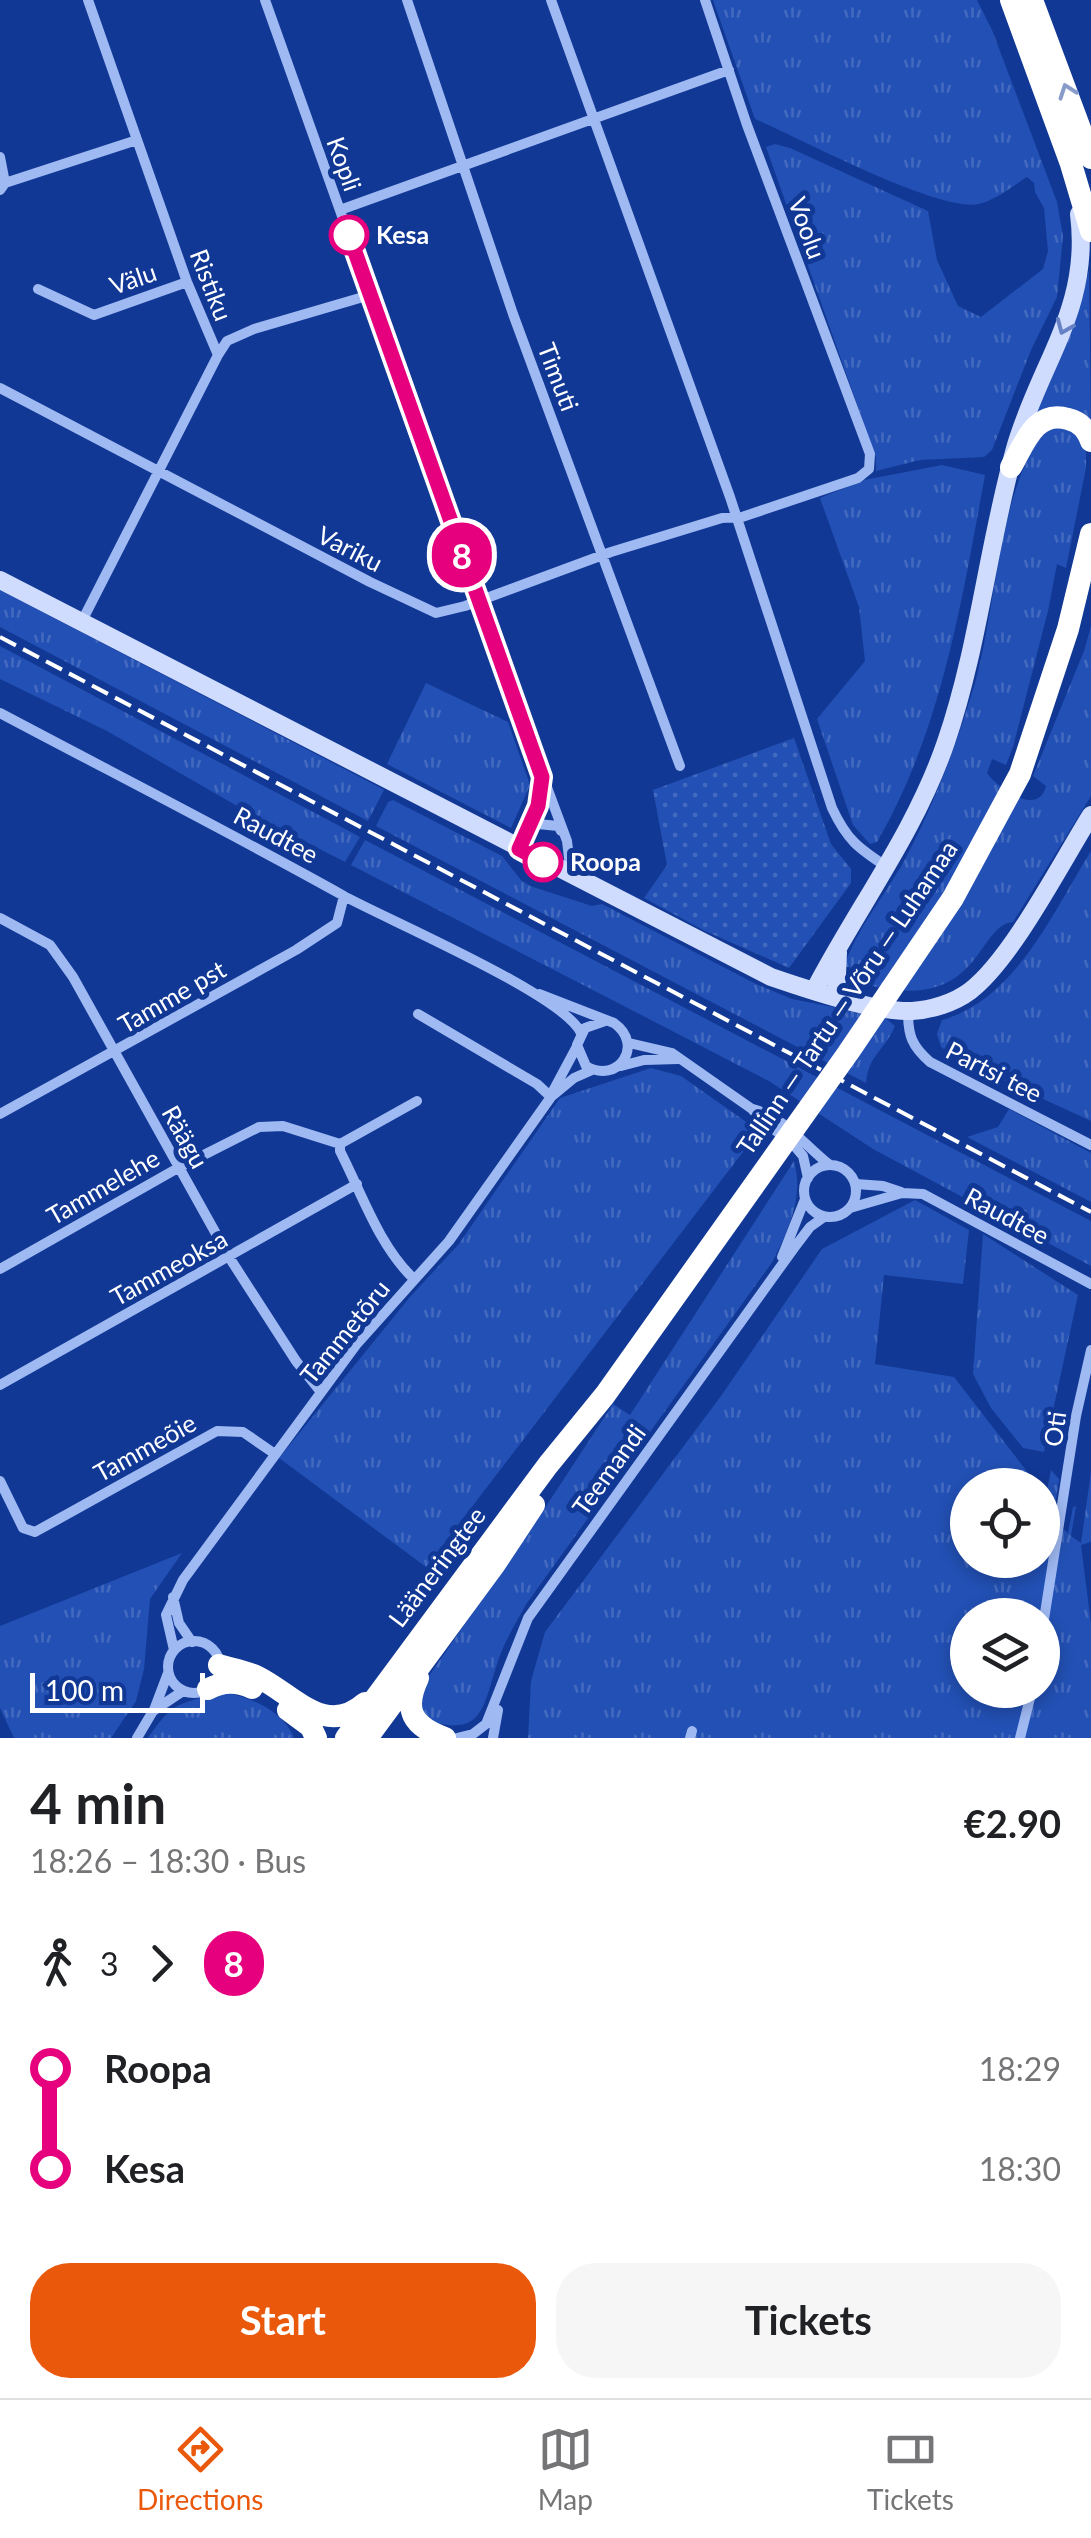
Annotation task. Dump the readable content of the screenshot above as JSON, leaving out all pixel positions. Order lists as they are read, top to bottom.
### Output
{
  "streets": {
    "highway": ["Tallinn — Tartu — Võru — Luhamaa", "Lääneringtee"],
    "street": [
      "Kopli",
      "Voolu",
      "Välu",
      "Ristiku",
      "Timuti",
      "Variku",
      "Raudtee",
      "Tamme pst",
      "Partsi tee",
      "Räägu",
      "Tammelehe",
      "Tammeoksa",
      "Tammetõru",
      "Oti",
      "Tammeõie",
      "Teemandi"
    ]
  },
  "crossings": [
    ["Kopli", "Variku"],
    ["Voolu", "Variku"],
    ["Välu", "Ristiku"],
    ["Ristiku", "Variku"],
    ["Timuti", "Variku"],
    ["Raudtee", "Tamme pst"],
    ["Raudtee", "Tammetõru"],
    ["Raudtee", "Teemandi"],
    ["Tamme pst", "Räägu"],
    ["Tallinn — Tartu — Võru — Luhamaa", "Lääneringtee"],
    ["Räägu", "Tammelehe"],
    ["Räägu", "Tammeoksa"],
    ["Räägu", "Tammetõru"],
    ["Tammetõru", "Tammeõie"]
  ],
  "places": ["Kesa", "Roopa"],
  "lines": ["bus line 8"],
  "scale_bar": "100 m",
  "page": {
    "on_map": "8",
    "scale": "100 m",
    "heading": ["4 min", "18:26 – 18:30 · Bus", "€2.90"],
    "legs": ["3", "8"],
    "list": [
      {
        "name": "Roopa",
        "value": "18:29"
      },
      {
        "name": "Kesa",
        "value": "18:30"
      }
    ],
    "buttons": ["Start", "Tickets"],
    "tabs": ["Directions", "Map", "Tickets"]
  }
}
